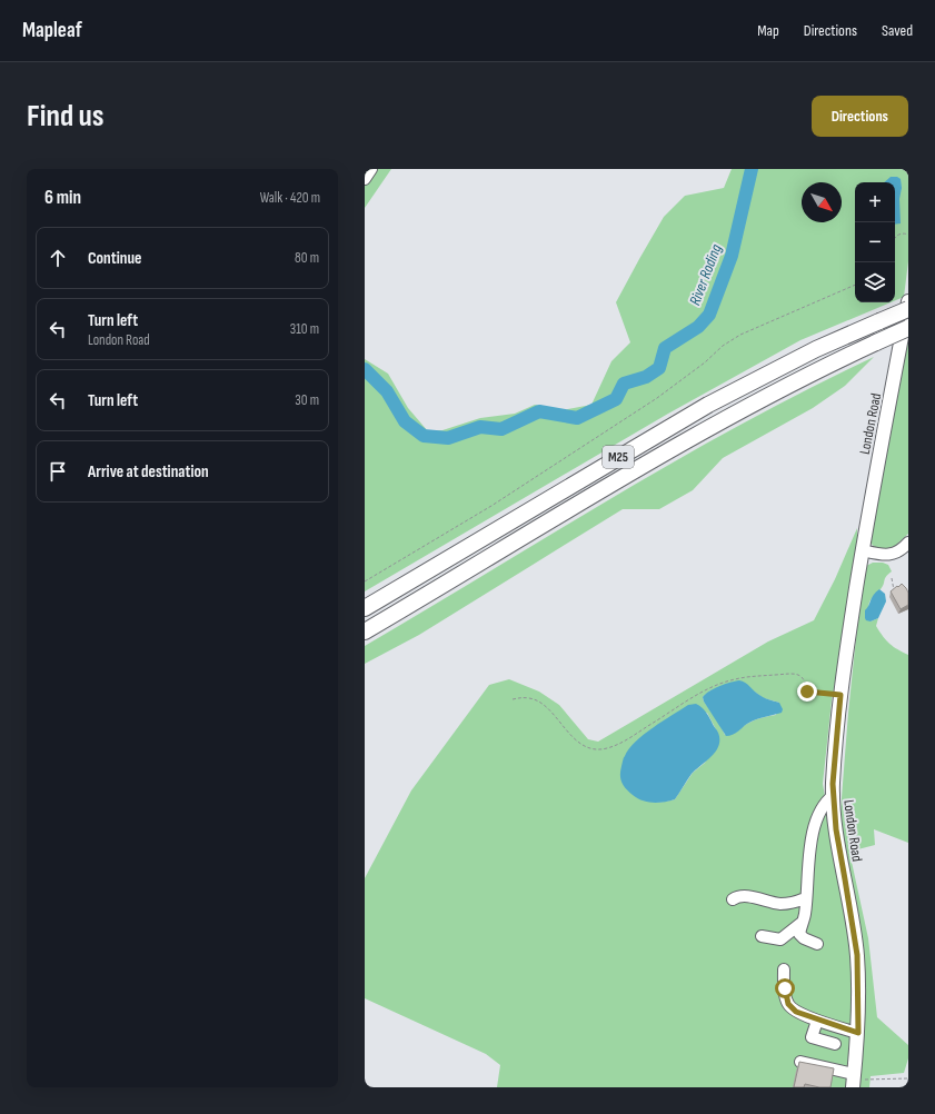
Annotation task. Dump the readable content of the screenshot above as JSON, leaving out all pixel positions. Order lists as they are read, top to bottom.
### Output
{
  "streets": {
    "highway": ["M25"],
    "main road": ["London Road"]
  },
  "water": ["River Roding"],
  "north": "bottom right",
  "page": {
    "header": "Mapleaf",
    "nav": ["Map", "Directions", "Saved"],
    "buttons": "Directions",
    "title": "Find us",
    "heading": ["6 min", "Walk · 420 m"],
    "map_buttons": ["+", "−"],
    "list": [
      ["Continue", "80 m"],
      ["Turn left", "London Road", "310 m"],
      ["Turn left", "30 m"],
      "Arrive at destination"
    ]
  }
}
